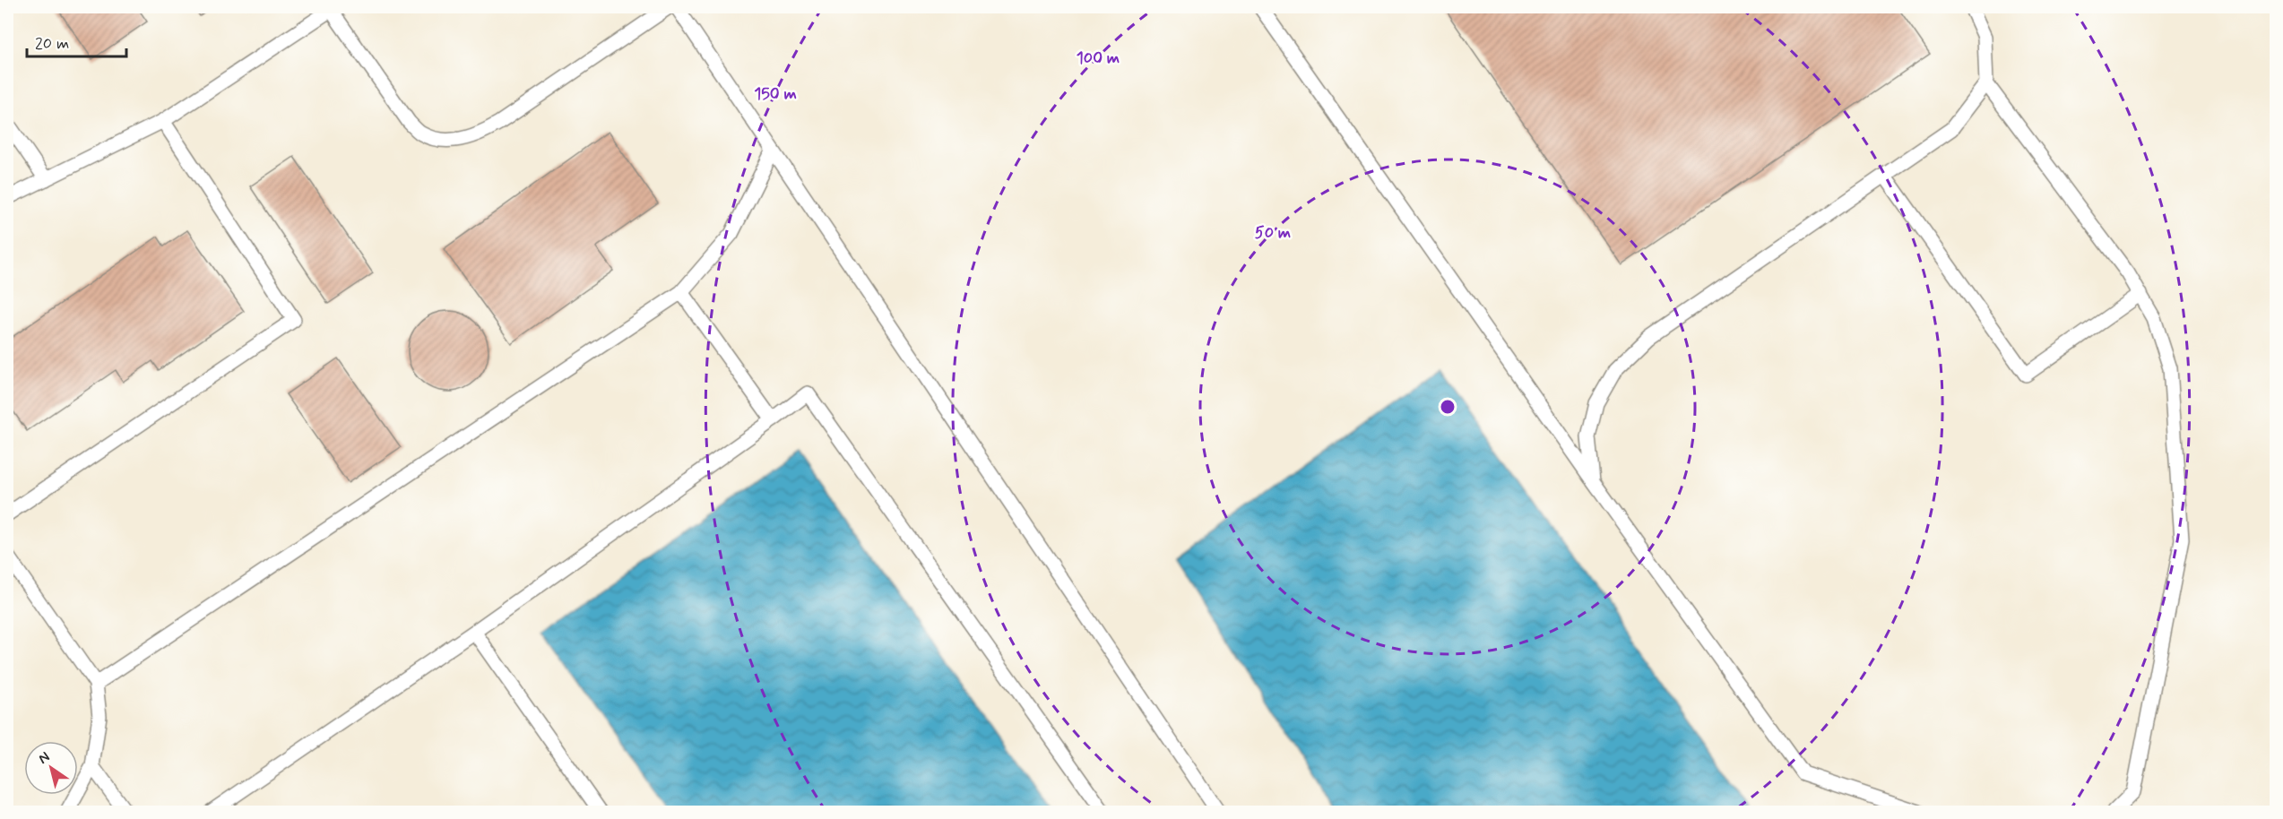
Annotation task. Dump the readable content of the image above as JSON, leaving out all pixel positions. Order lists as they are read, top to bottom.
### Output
{
  "scale_bar": "20 m",
  "north": "top left",
  "rings": ["100 m", "150 m", "50 m"]
}
